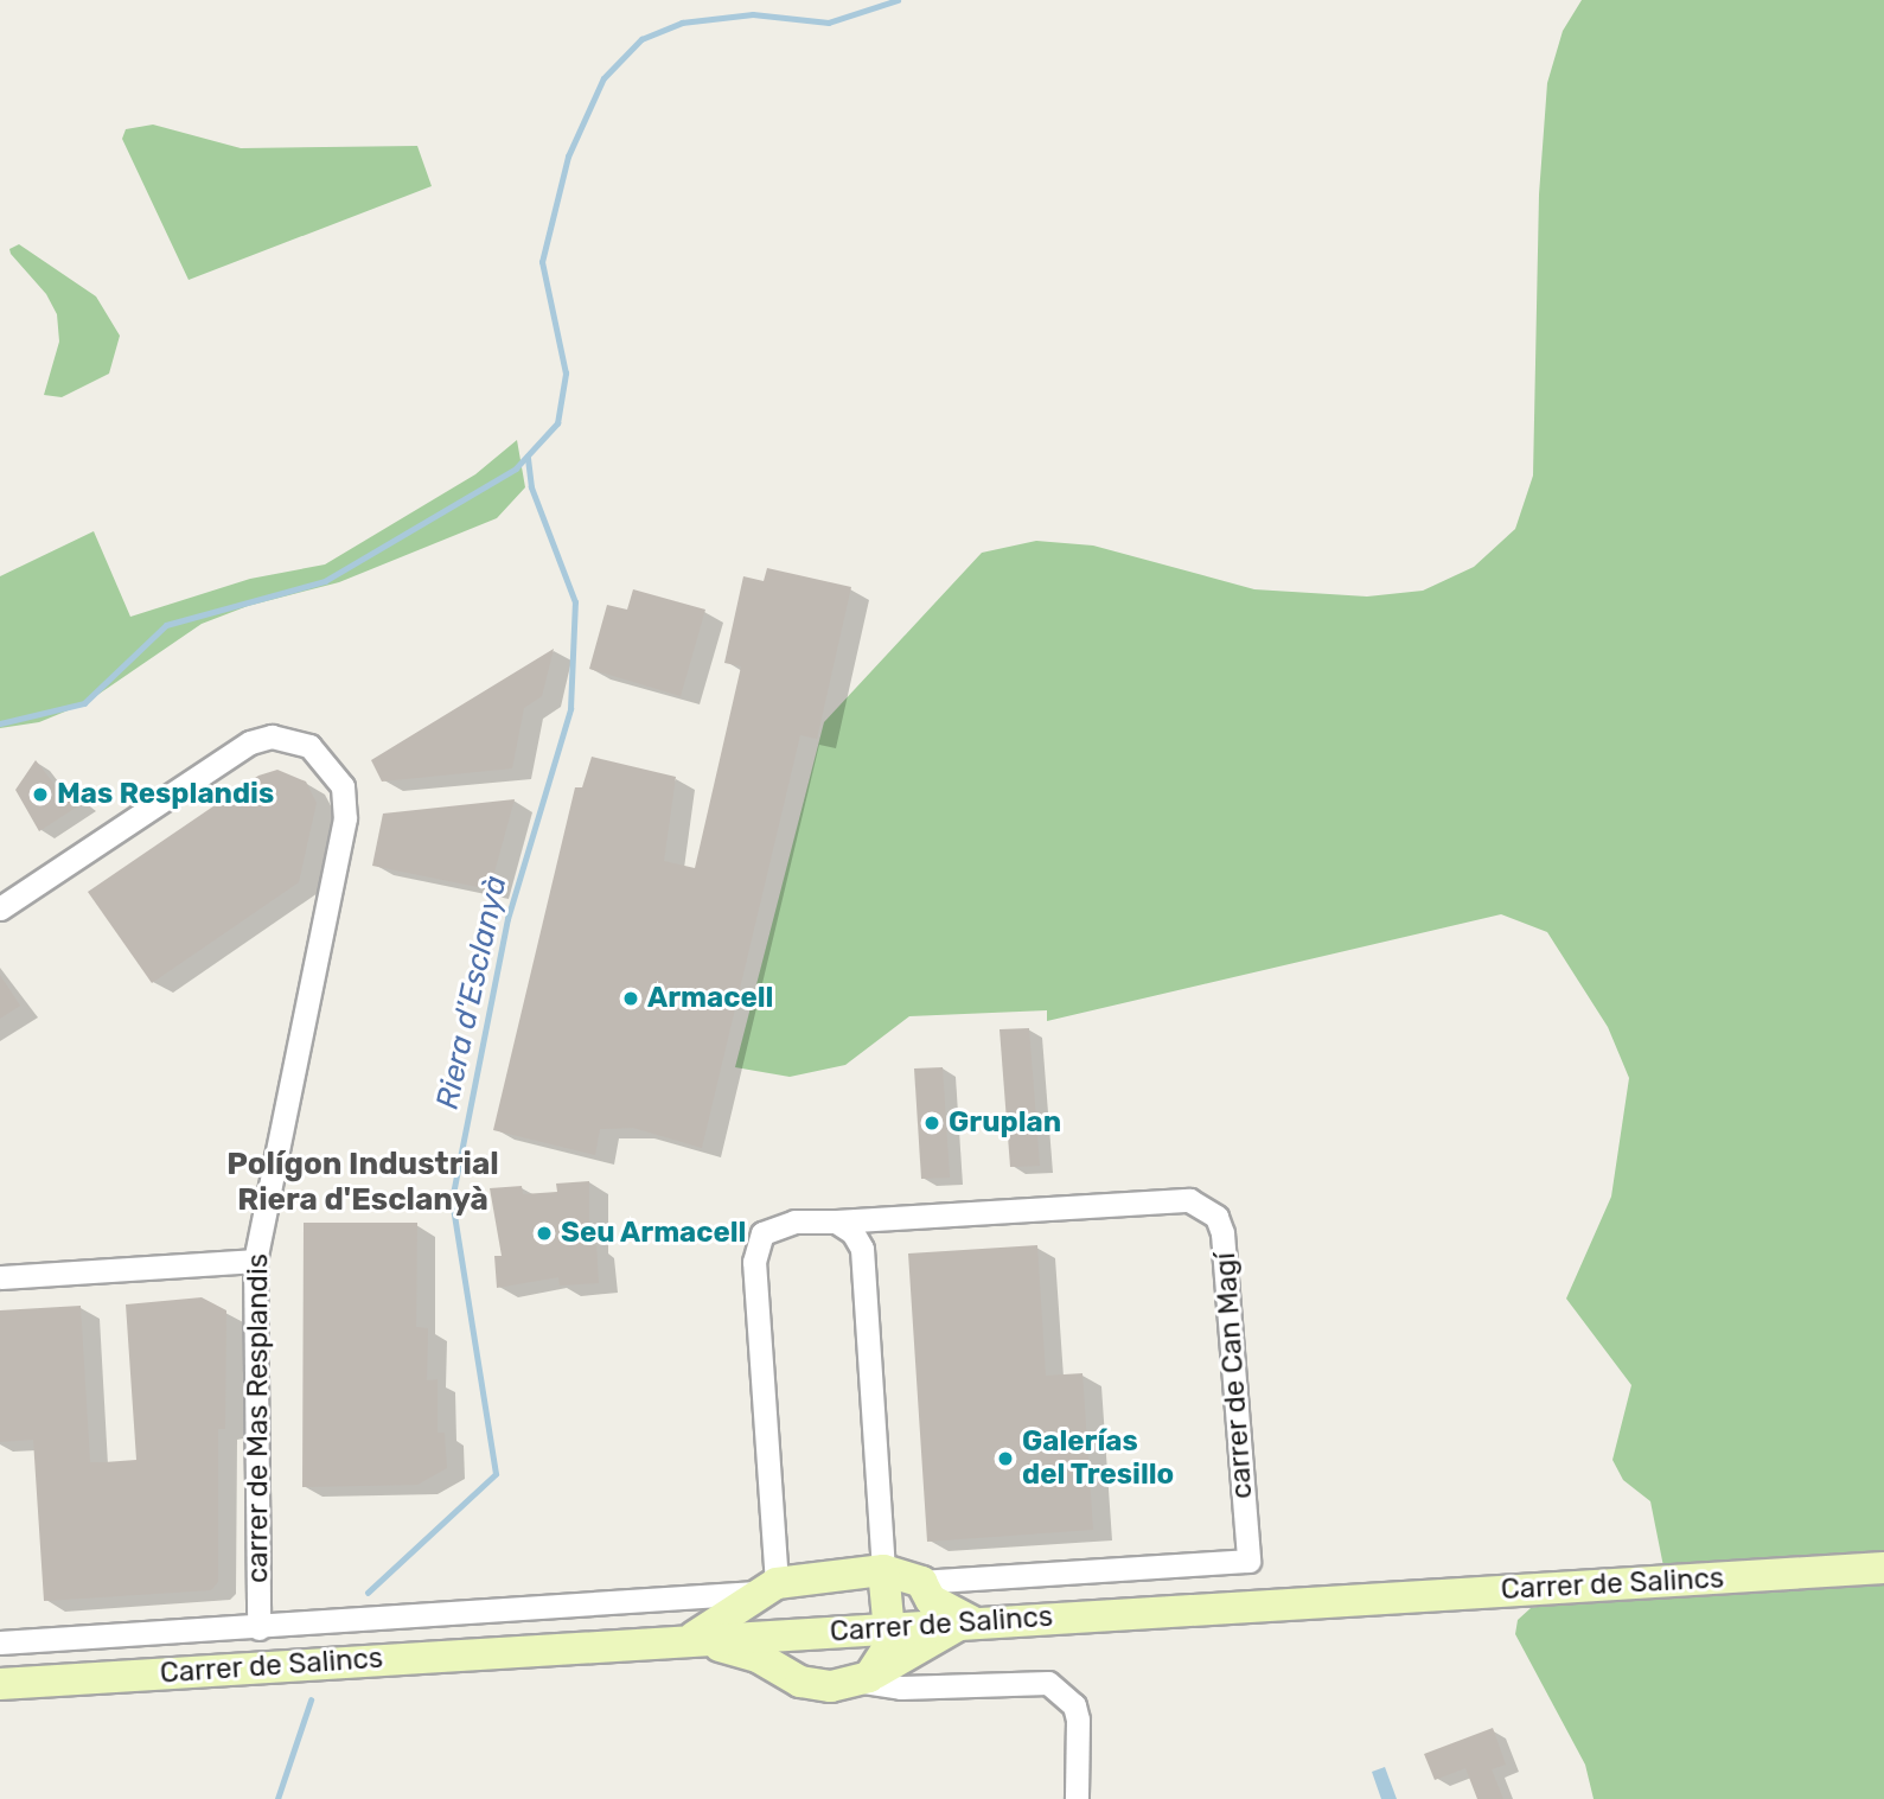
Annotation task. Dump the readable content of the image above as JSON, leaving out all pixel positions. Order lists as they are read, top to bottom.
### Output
{
  "streets": {
    "main road": ["Carrer de Salincs"],
    "street": ["carrer de Can Magí", "carrer de Mas Resplandis"]
  },
  "crossings": [
    ["carrer de Can Magí", "Carrer de Salincs"],
    ["carrer de Mas Resplandis", "Carrer de Salincs"]
  ],
  "districts": ["Polígon Industrial Riera d'Esclanyà"],
  "water": ["Riera d'Esclanyà"],
  "places": [
    "Mas Resplandis",
    "Armacell",
    "Gruplan",
    "Seu Armacell",
    "Galerías del Tresillo"
  ]
}
